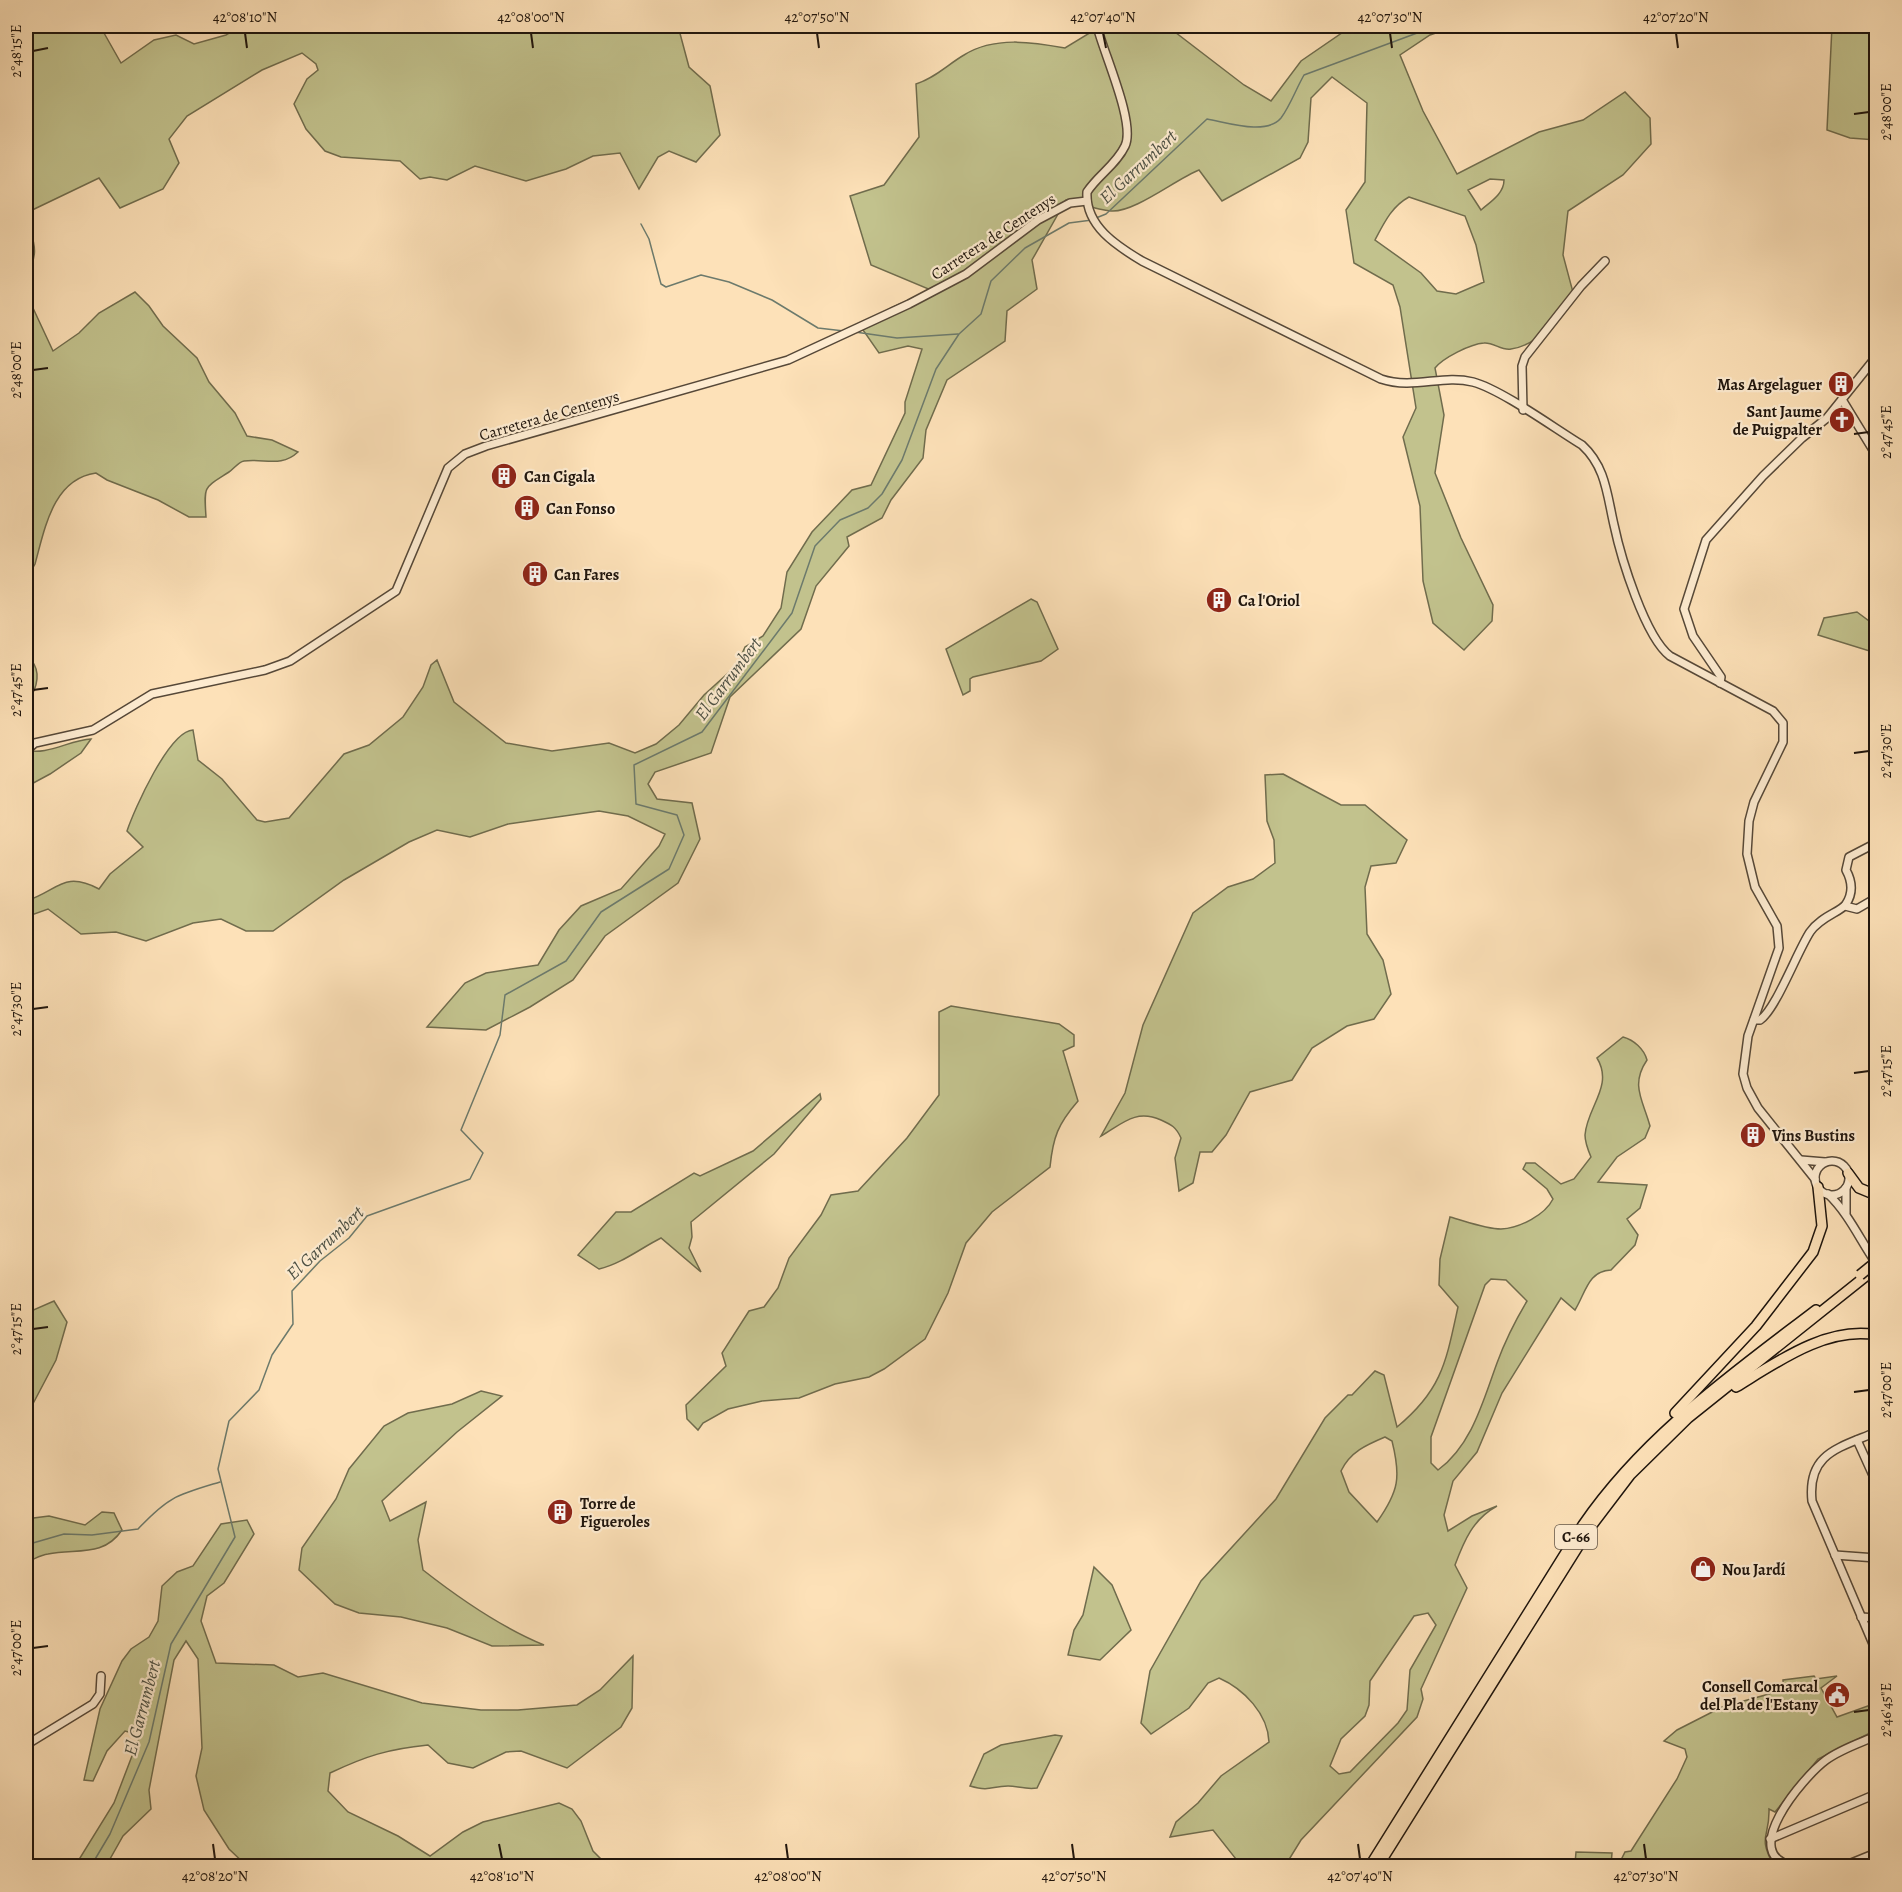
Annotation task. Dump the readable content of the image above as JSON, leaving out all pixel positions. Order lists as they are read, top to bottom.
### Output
{
  "streets": {
    "highway": ["C-66"],
    "street": ["Carretera de Centenys"]
  },
  "water": ["El Garrumbert"],
  "places": {
    "building": [
      "Mas Argelaguer",
      "Can Cigala",
      "Can Fonso",
      "Can Fares",
      "Ca l'Oriol",
      "Vins Bustins",
      "Torre de Figueroles"
    ],
    "church": ["Sant Jaume de Puigpalter"],
    "shop": ["Nou Jardí"],
    "public building": ["Consell Comarcal del Pla de l'Estany"]
  },
  "coordinates": [
    "42°08'10\"N",
    "42°08'00\"N",
    "42°07'50\"N",
    "42°07'40\"N",
    "42°07'30\"N",
    "42°07'20\"N",
    "2°48'15\"E",
    "2°48'00\"E",
    "2°47'45\"E",
    "2°47'30\"E",
    "2°47'15\"E",
    "2°47'00\"E",
    "2°46'45\"E",
    "42°08'20\"N"
  ]
}
